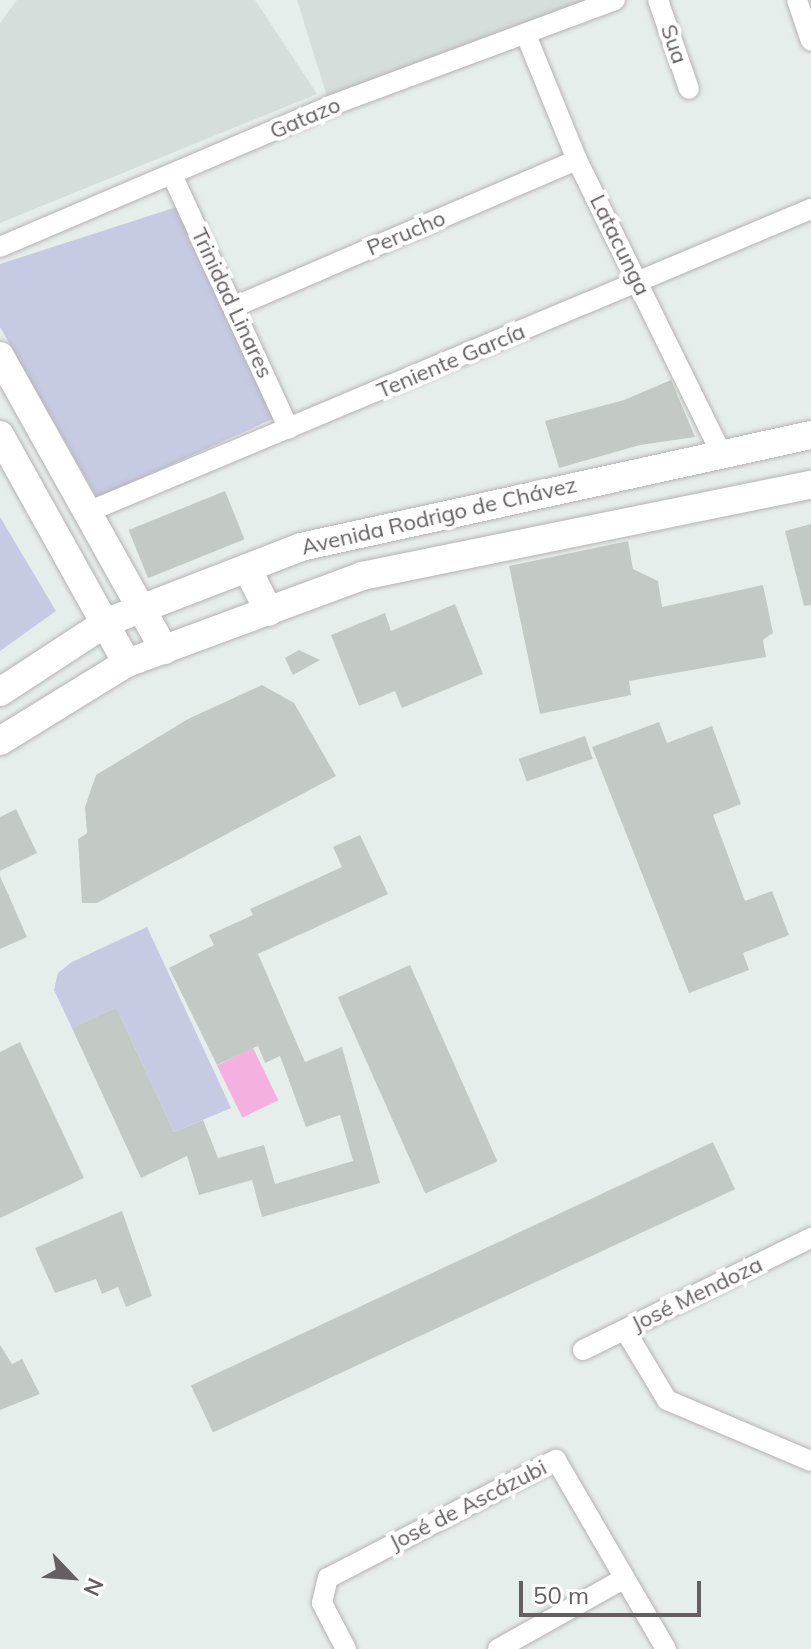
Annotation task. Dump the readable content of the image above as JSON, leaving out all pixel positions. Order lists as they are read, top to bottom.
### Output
{
  "streets": {
    "main road": ["Avenida Rodrigo de Chávez"],
    "street": [
      "Sua",
      "Gatazo",
      "Perucho",
      "Latacunga",
      "Trinidad Linares",
      "Teniente García",
      "José Mendoza",
      "José de Ascázubi"
    ]
  },
  "crossings": [
    ["Gatazo", "Latacunga"],
    ["Gatazo", "Trinidad Linares"],
    ["Perucho", "Latacunga"],
    ["Perucho", "Trinidad Linares"],
    ["Latacunga", "Teniente García"],
    ["Latacunga", "Avenida Rodrigo de Chávez"],
    ["Trinidad Linares", "Teniente García"]
  ],
  "scale_bar": "50 m",
  "north": "bottom right"
}
